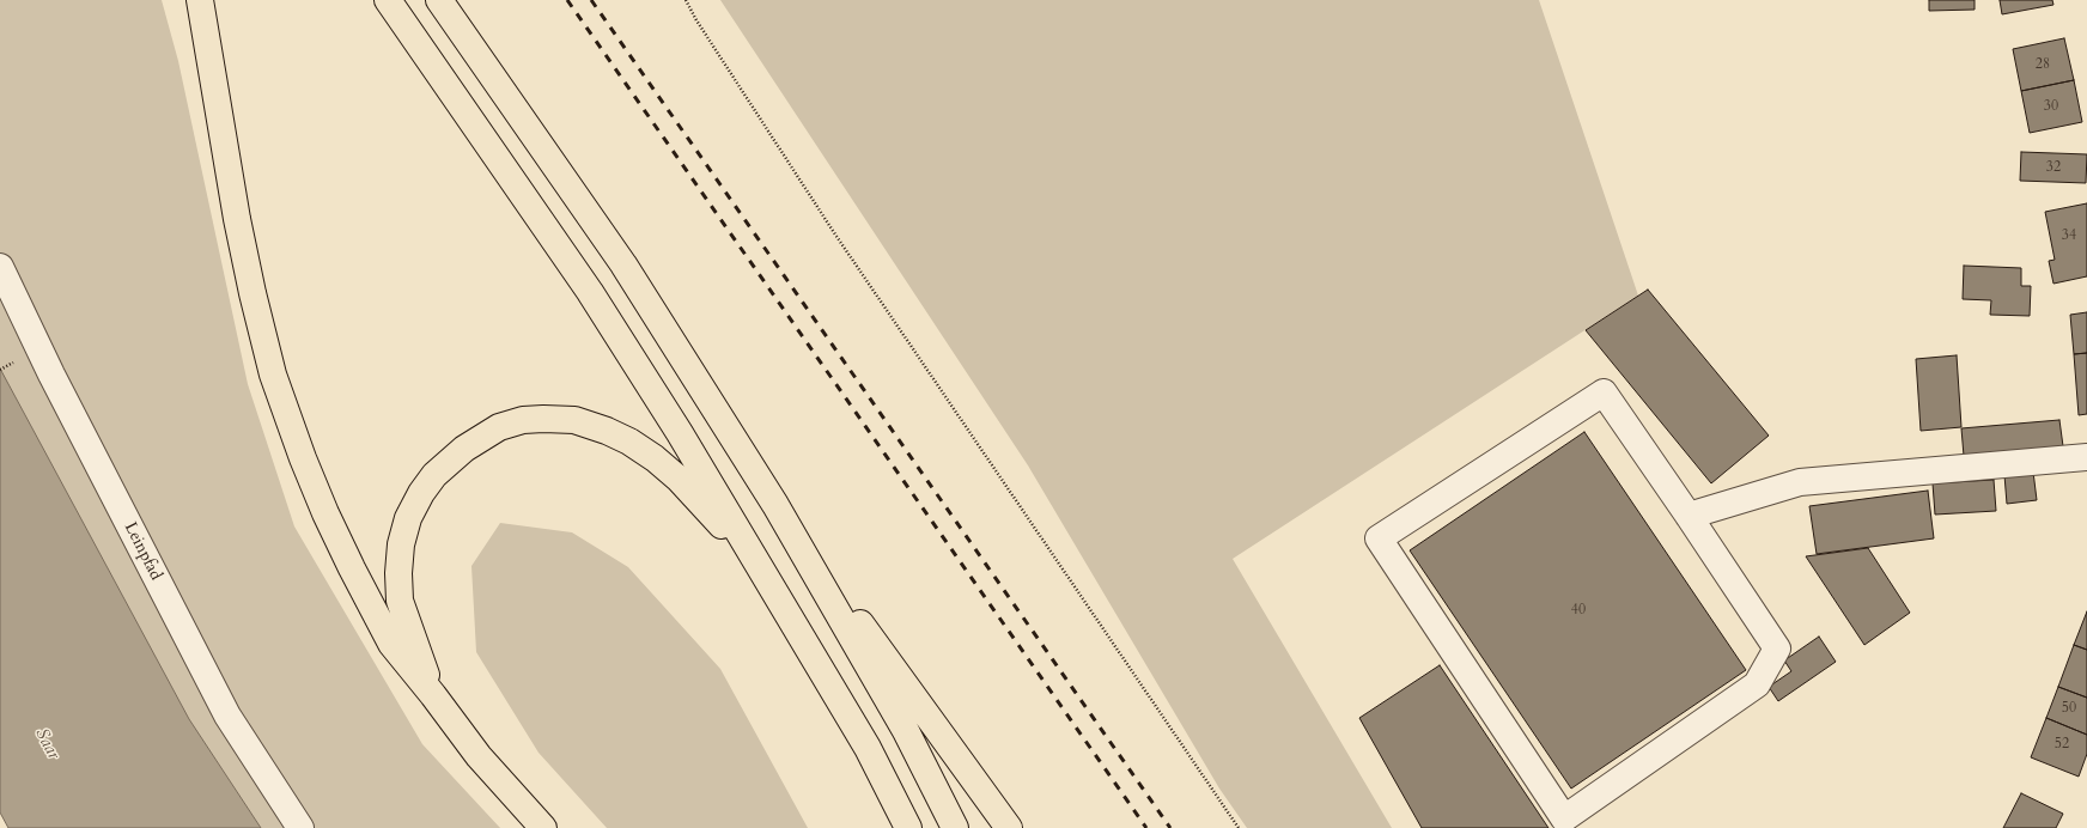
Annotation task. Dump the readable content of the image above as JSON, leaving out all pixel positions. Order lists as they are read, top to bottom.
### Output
{
  "streets": {
    "lane": ["Leinpfad"]
  },
  "water": ["Saar"],
  "house_numbers": [
    "28",
    "30",
    "32",
    "34",
    "40",
    "50",
    "52"
  ]
}
